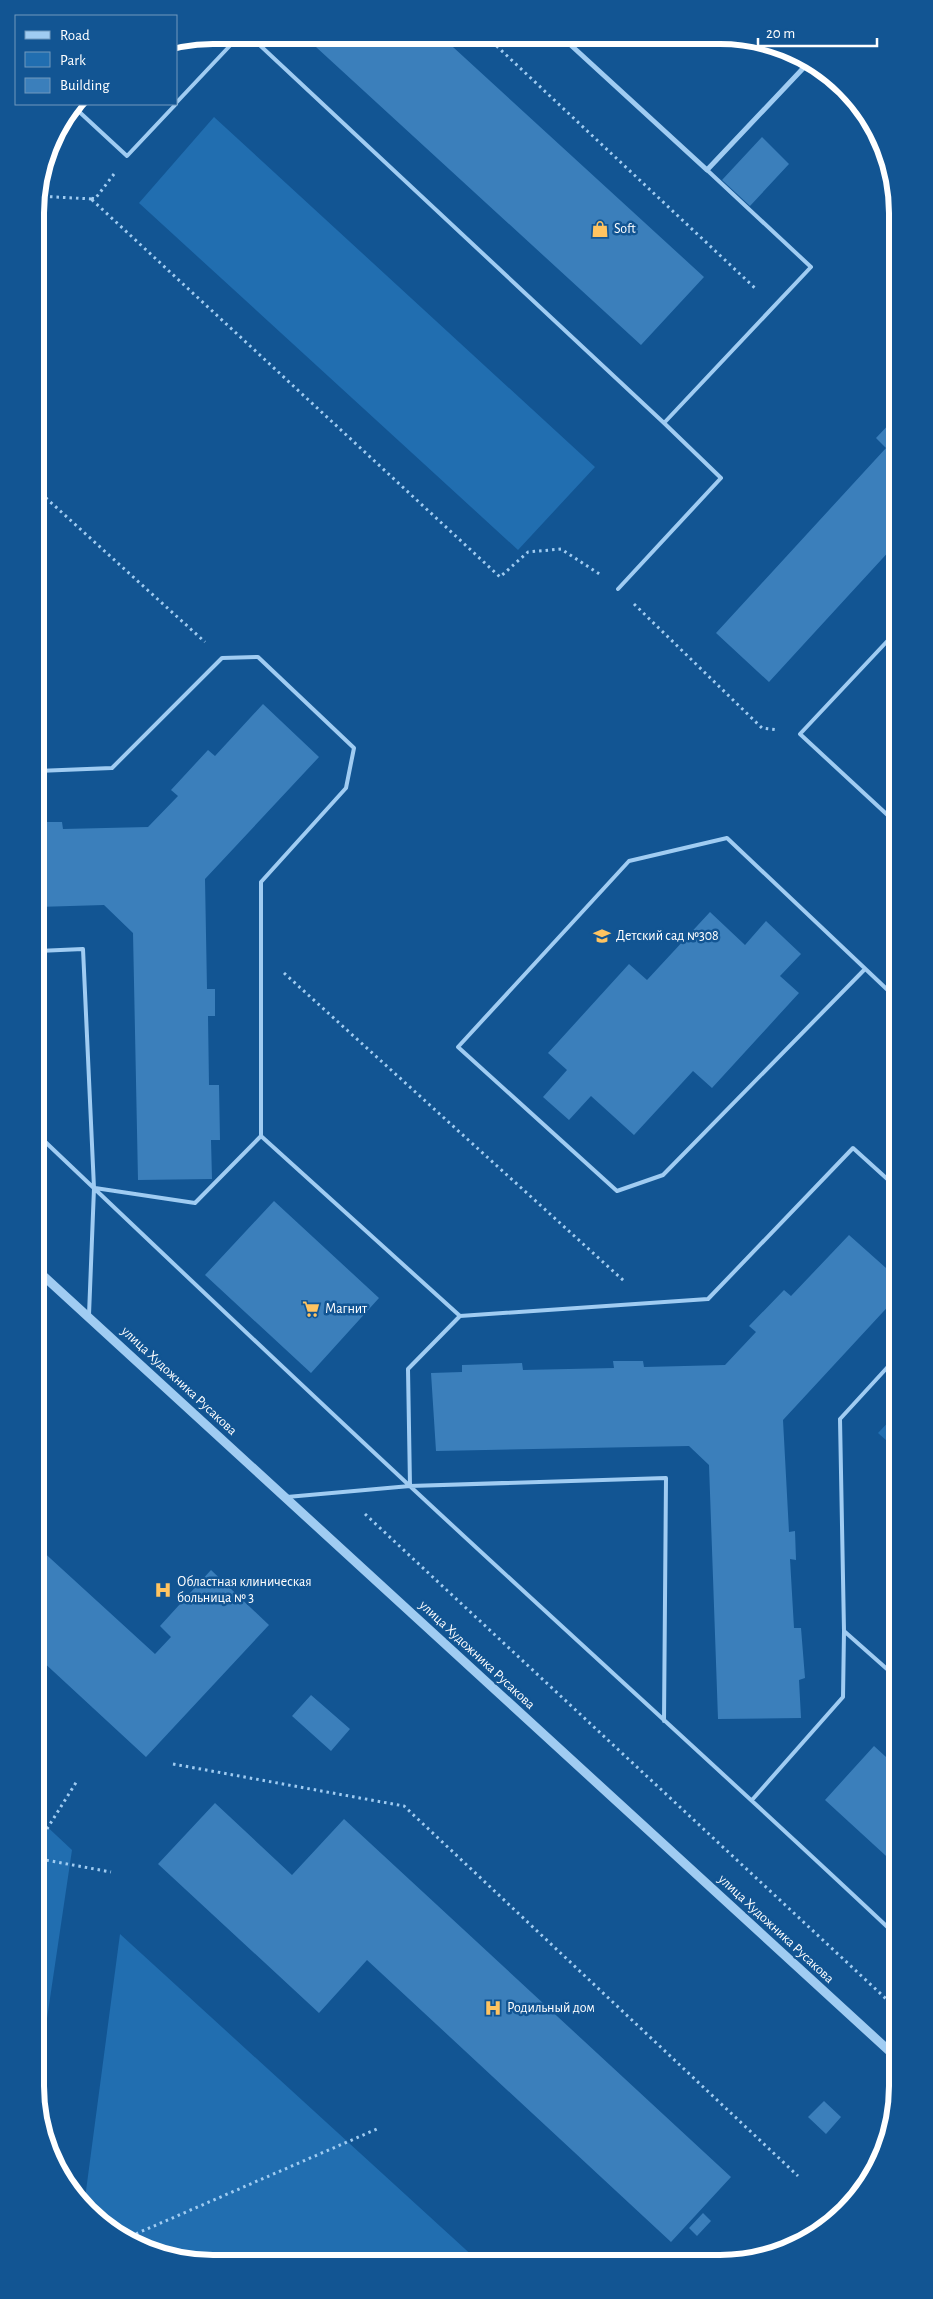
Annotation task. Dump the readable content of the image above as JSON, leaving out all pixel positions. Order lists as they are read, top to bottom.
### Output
{
  "streets": {
    "street": ["улица Художника Русакова"]
  },
  "places": {
    "shop": ["Soft"],
    "school or university": ["Детский сад №308"],
    "supermarket": ["Магнит"],
    "hospital": ["Областная клиническая больница № 3", "Родильный дом"]
  },
  "legend": ["Road", "Park", "Building"],
  "scale_bar": "20 m"
}
